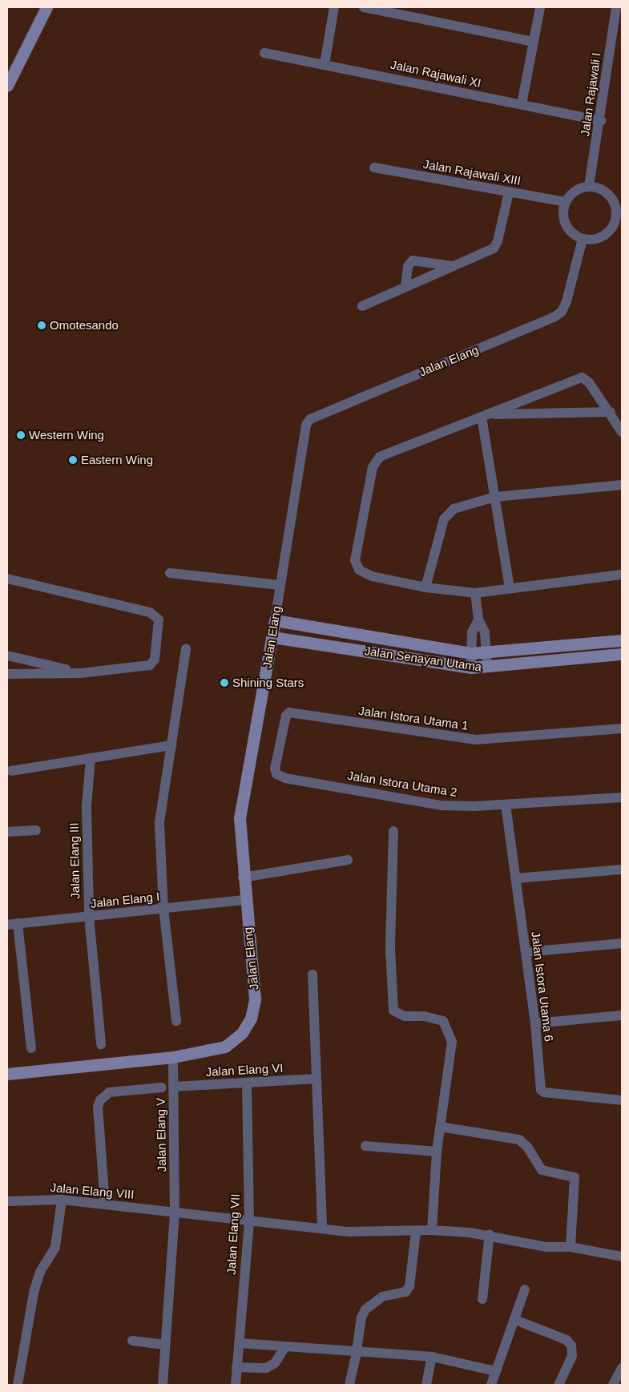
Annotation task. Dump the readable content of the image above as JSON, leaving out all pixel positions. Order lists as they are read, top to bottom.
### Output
{
  "streets": {
    "street": [
      "Jalan Rajawali XI",
      "Jalan Rajawali I",
      "Jalan Rajawali XIII",
      "Jalan Elang",
      "Jalan Senayan Utama",
      "Jalan Istora Utama 1",
      "Jalan Istora Utama 2",
      "Jalan Elang III",
      "Jalan Elang I",
      "Jalan Istora Utama 6",
      "Jalan Elang VI",
      "Jalan Elang V",
      "Jalan Elang VIII",
      "Jalan Elang VII"
    ]
  },
  "crossings": [
    ["Jalan Rajawali XI", "Jalan Rajawali I"],
    ["Jalan Rajawali I", "Jalan Rajawali XIII"],
    ["Jalan Rajawali I", "Jalan Elang"],
    ["Jalan Rajawali XIII", "Jalan Elang"],
    ["Jalan Elang", "Jalan Senayan Utama"],
    ["Jalan Elang", "Jalan Elang I"],
    ["Jalan Elang", "Jalan Elang V"],
    ["Jalan Istora Utama 1", "Jalan Istora Utama 2"],
    ["Jalan Istora Utama 2", "Jalan Istora Utama 6"],
    ["Jalan Elang III", "Jalan Elang I"],
    ["Jalan Elang VI", "Jalan Elang V"],
    ["Jalan Elang VI", "Jalan Elang VII"],
    ["Jalan Elang V", "Jalan Elang VIII"],
    ["Jalan Elang VIII", "Jalan Elang VII"]
  ],
  "places": [
    "Omotesando",
    "Western Wing",
    "Eastern Wing",
    "Shining Stars"
  ]
}
